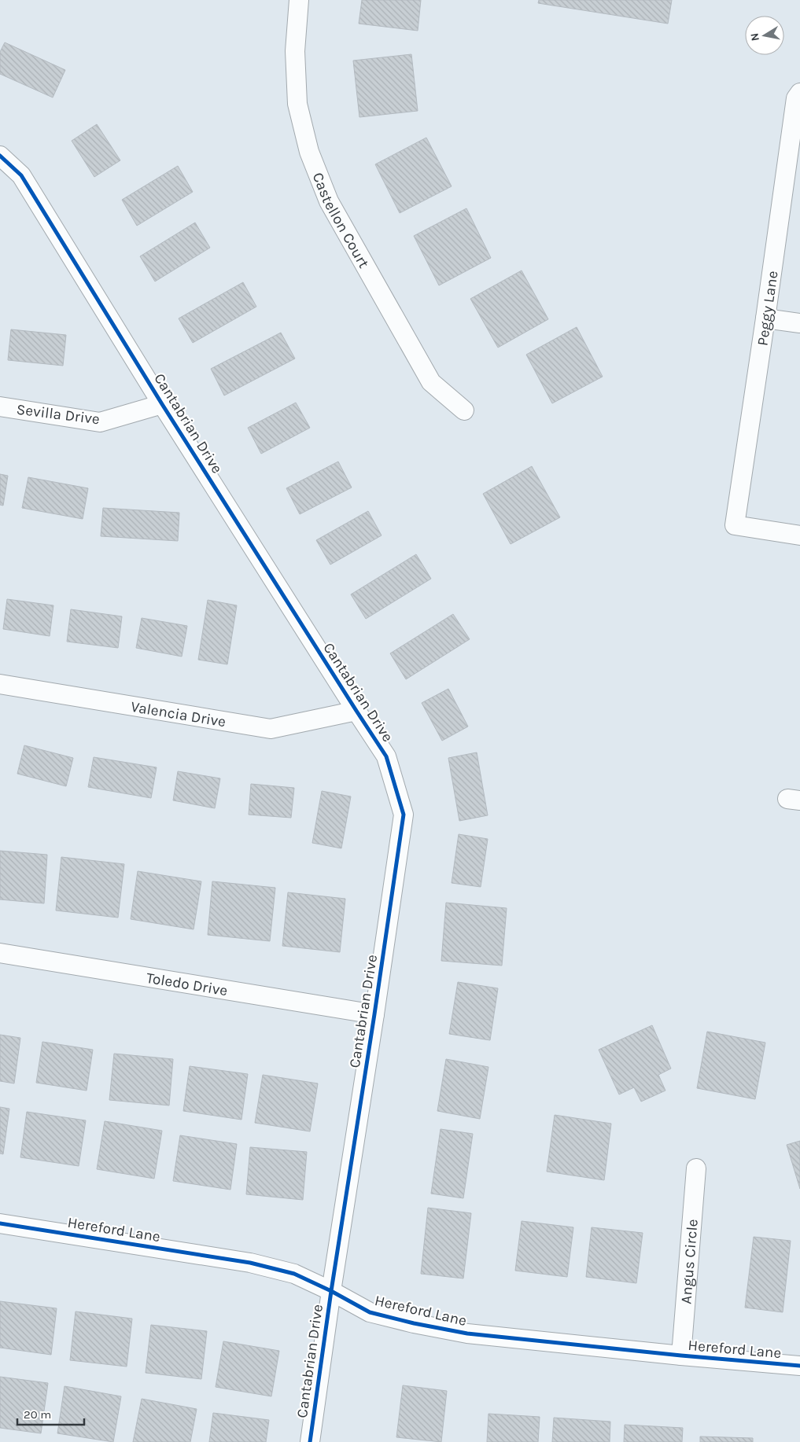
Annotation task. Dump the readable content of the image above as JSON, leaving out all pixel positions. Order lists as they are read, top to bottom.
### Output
{
  "streets": {
    "street": [
      "Castellon Court",
      "Peggy Lane",
      "Sevilla Drive",
      "Cantabrian Drive",
      "Valencia Drive",
      "Toledo Drive",
      "Hereford Lane",
      "Angus Circle"
    ]
  },
  "crossings": [
    ["Sevilla Drive", "Cantabrian Drive"],
    ["Cantabrian Drive", "Valencia Drive"],
    ["Cantabrian Drive", "Toledo Drive"],
    ["Cantabrian Drive", "Hereford Lane"],
    ["Hereford Lane", "Angus Circle"]
  ],
  "scale_bar": "20 m",
  "north": "left"
}
